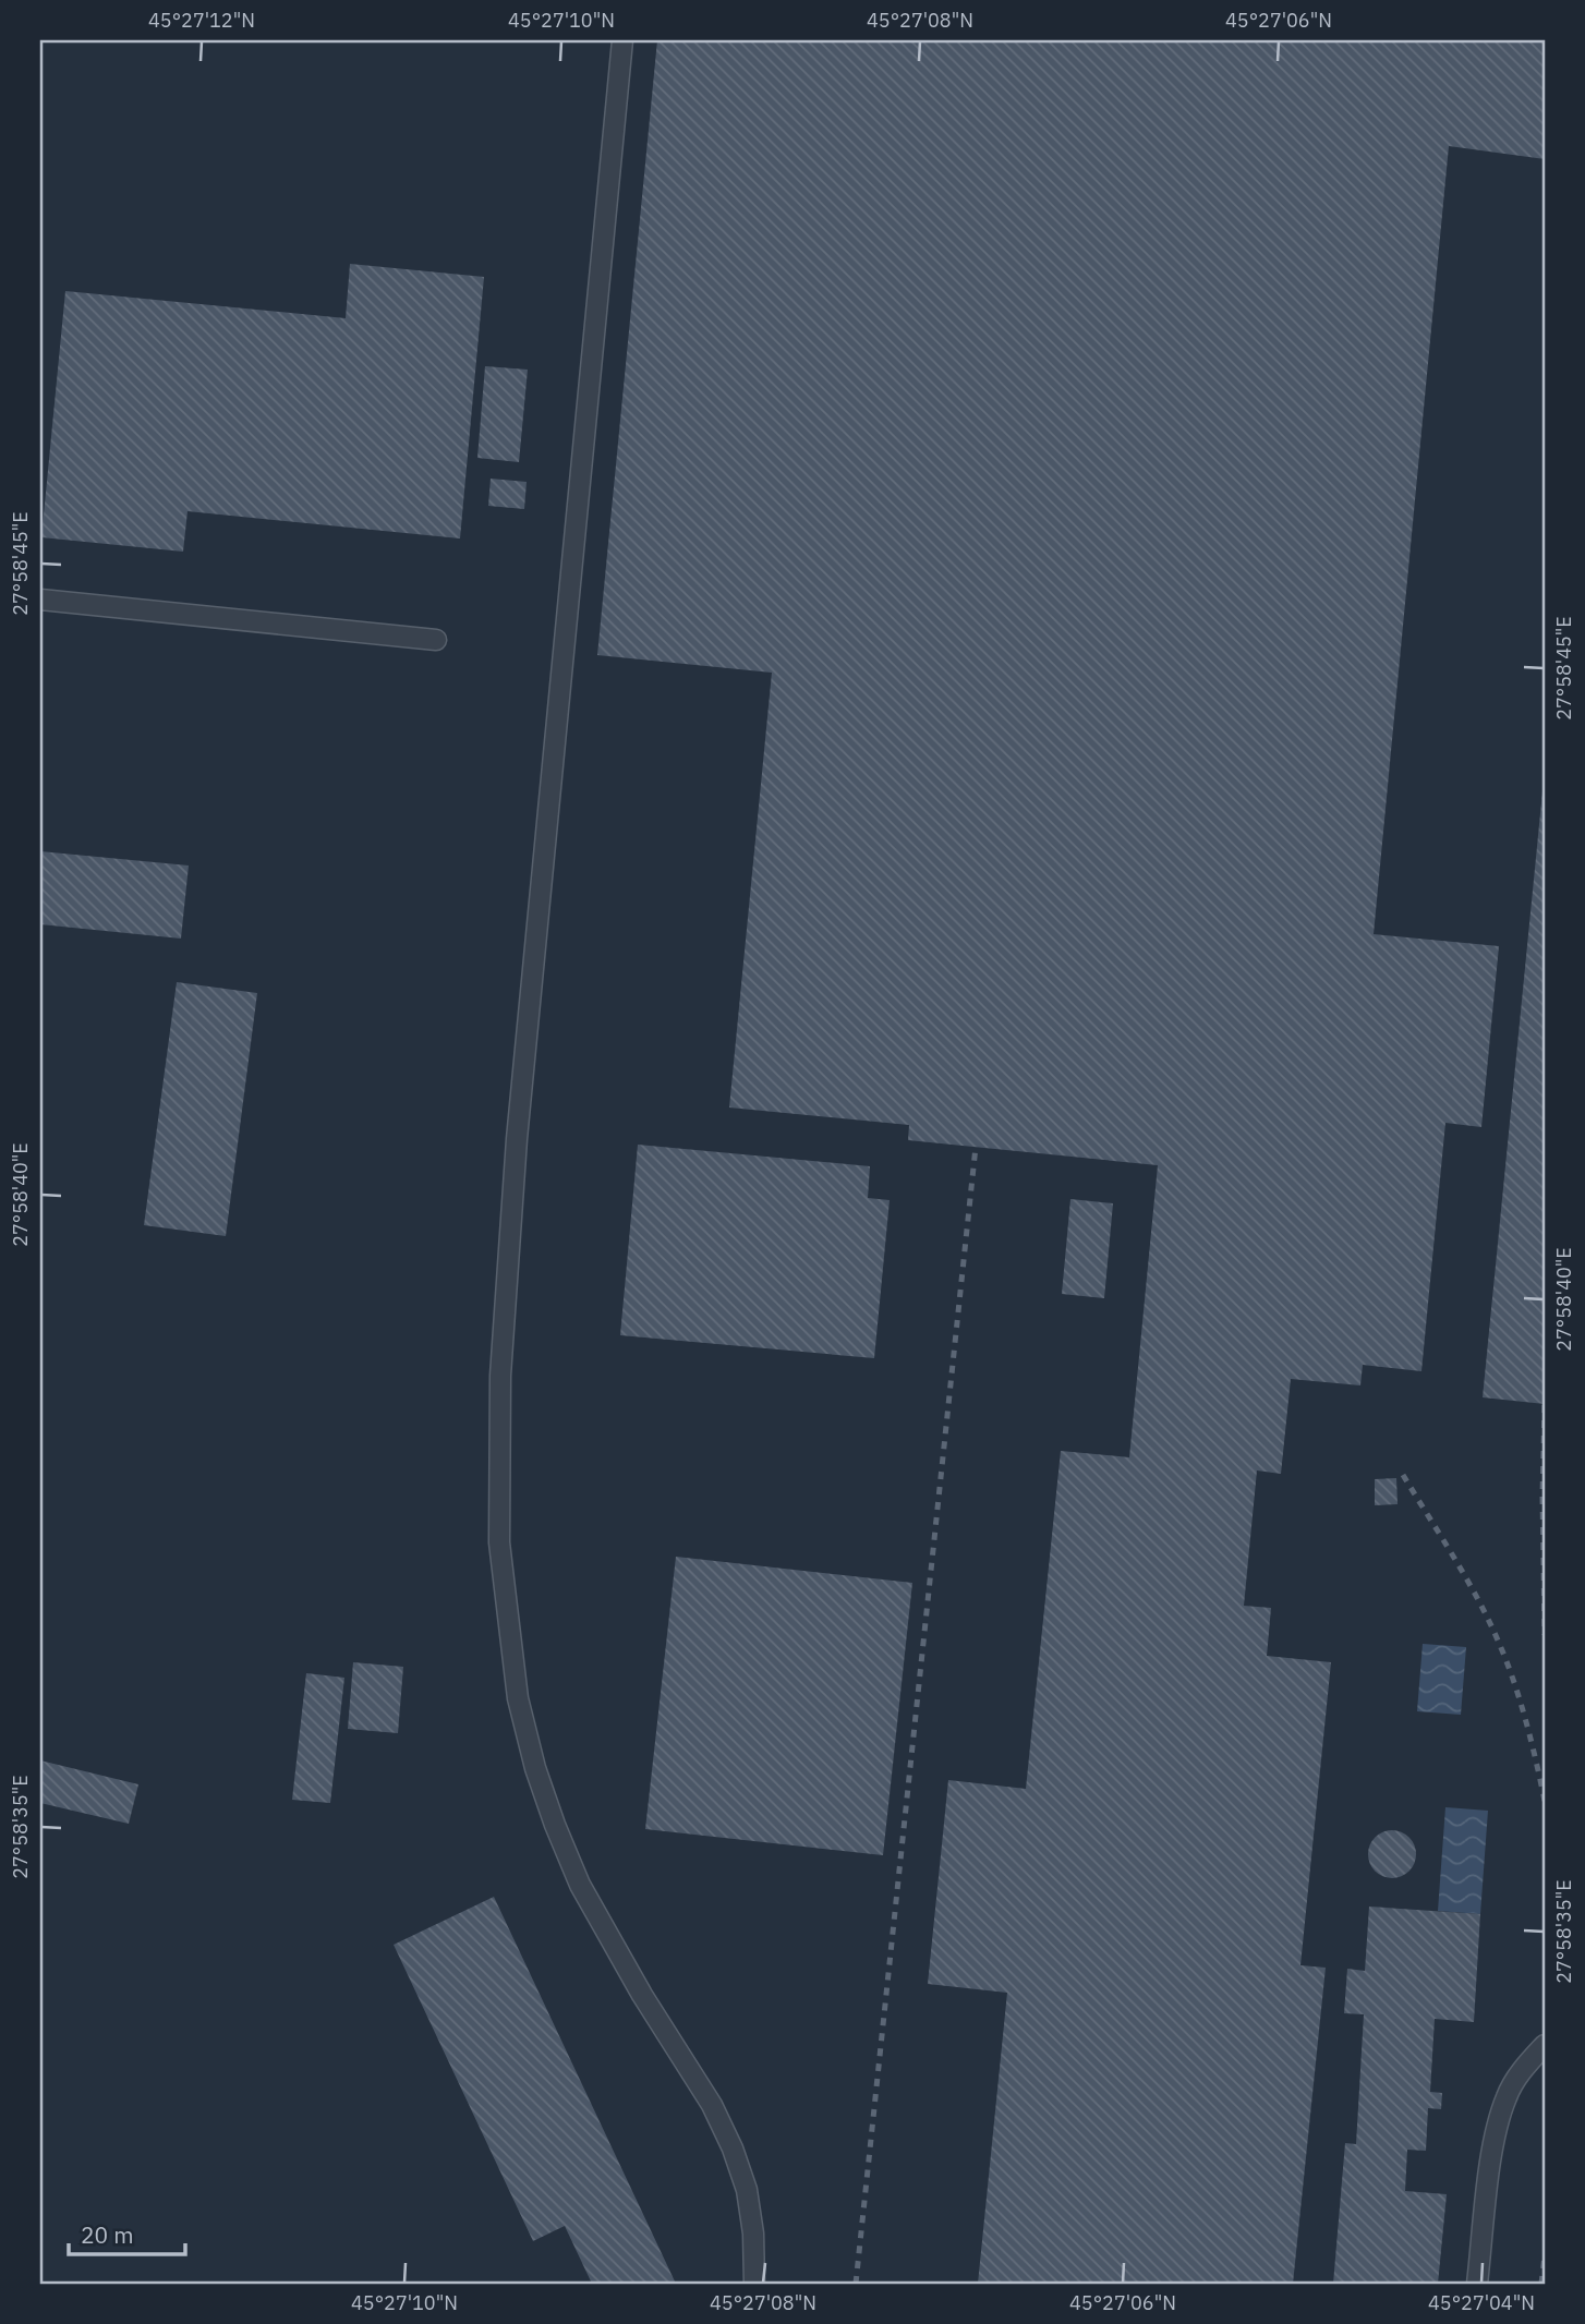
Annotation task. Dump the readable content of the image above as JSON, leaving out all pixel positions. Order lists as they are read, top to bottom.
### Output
{
  "scale_bar": "20 m",
  "coordinates": [
    "45°27'12\"N",
    "45°27'10\"N",
    "45°27'08\"N",
    "45°27'06\"N",
    "27°58'45\"E",
    "27°58'40\"E",
    "27°58'35\"E",
    "45°27'04\"N"
  ]
}
